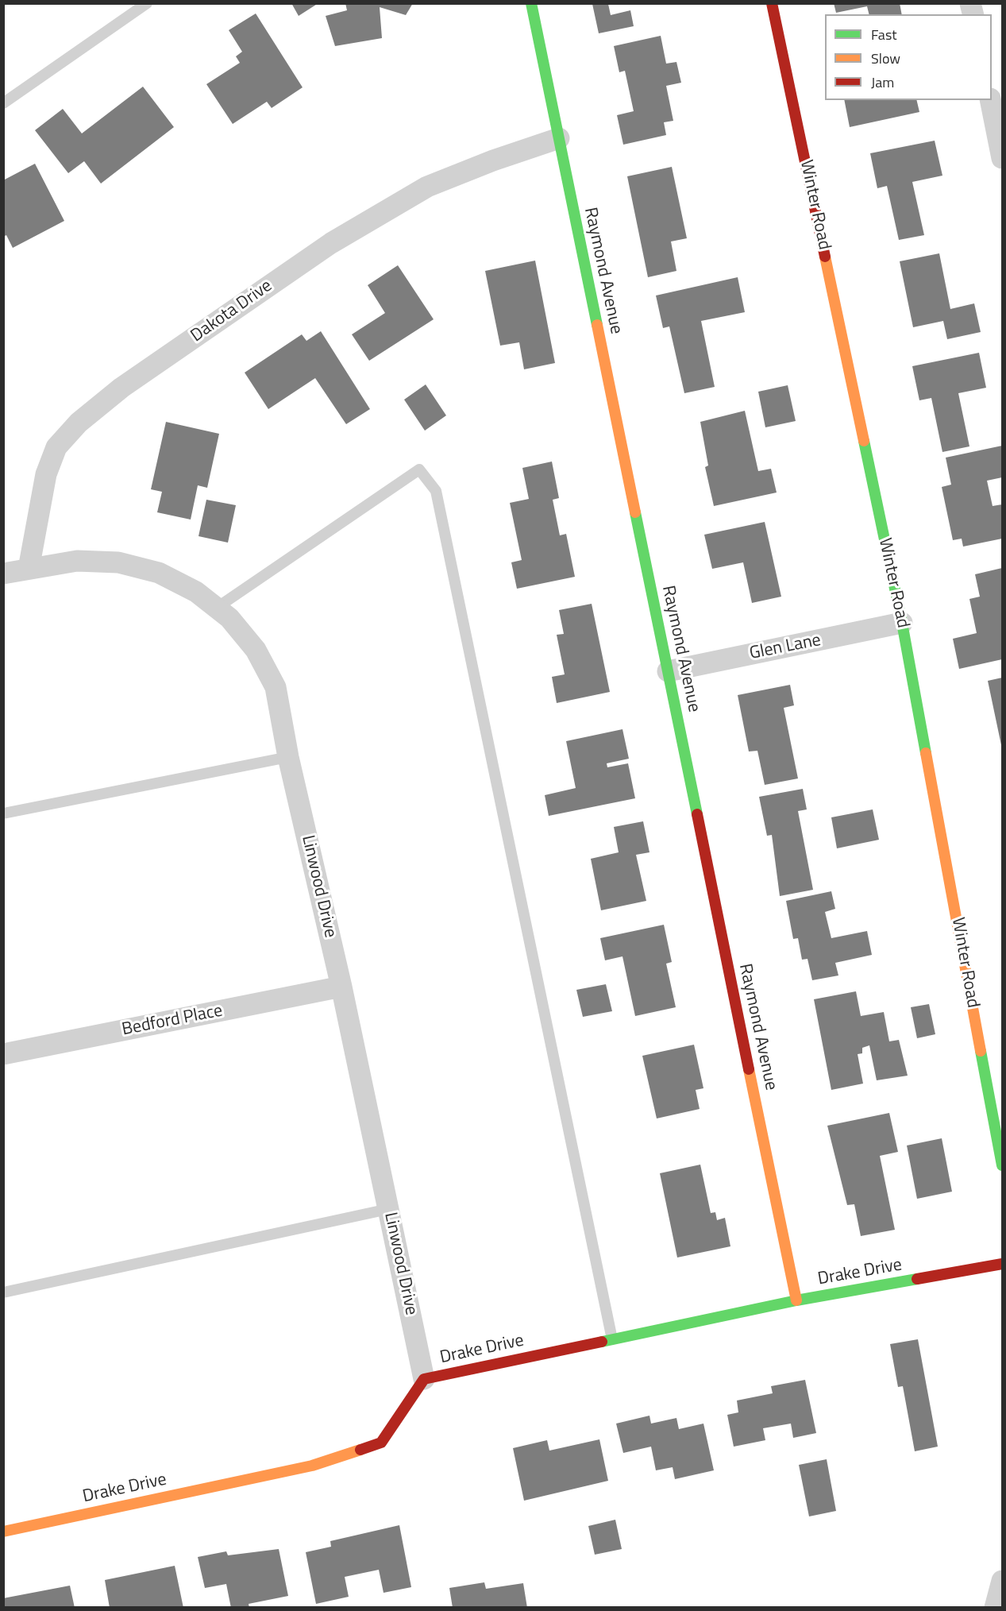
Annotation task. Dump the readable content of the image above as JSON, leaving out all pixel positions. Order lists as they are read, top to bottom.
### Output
{
  "streets": {
    "street": [
      "Winter Road",
      "Raymond Avenue",
      "Dakota Drive",
      "Glen Lane",
      "Linwood Drive",
      "Bedford Place",
      "Drake Drive"
    ]
  },
  "crossings": [
    ["Winter Road", "Glen Lane"],
    ["Raymond Avenue", "Dakota Drive"],
    ["Raymond Avenue", "Glen Lane"],
    ["Raymond Avenue", "Drake Drive"],
    ["Dakota Drive", "Linwood Drive"],
    ["Linwood Drive", "Bedford Place"],
    ["Linwood Drive", "Drake Drive"]
  ],
  "legend": ["Fast", "Slow", "Jam"]
}
